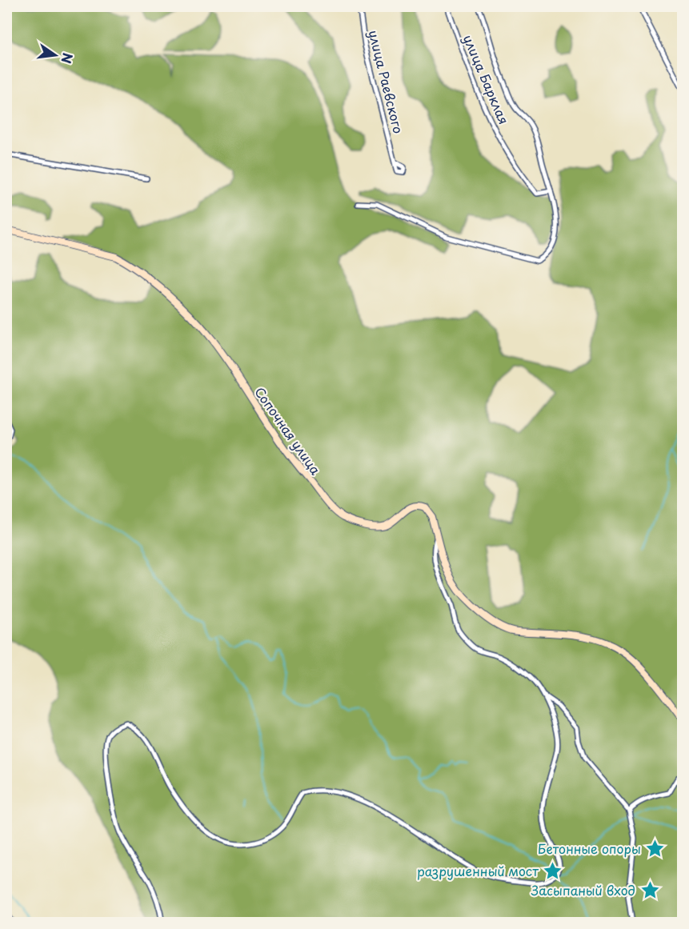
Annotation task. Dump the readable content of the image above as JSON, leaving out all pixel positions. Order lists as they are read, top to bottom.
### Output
{
  "streets": {
    "main road": ["Сопочная улица"],
    "street": ["улица Барклая", "улица Раевского"]
  },
  "places": {
    "place": ["Бетонные опоры", "разрушенный мост", "Засыпаный вход"]
  },
  "north": "right"
}
